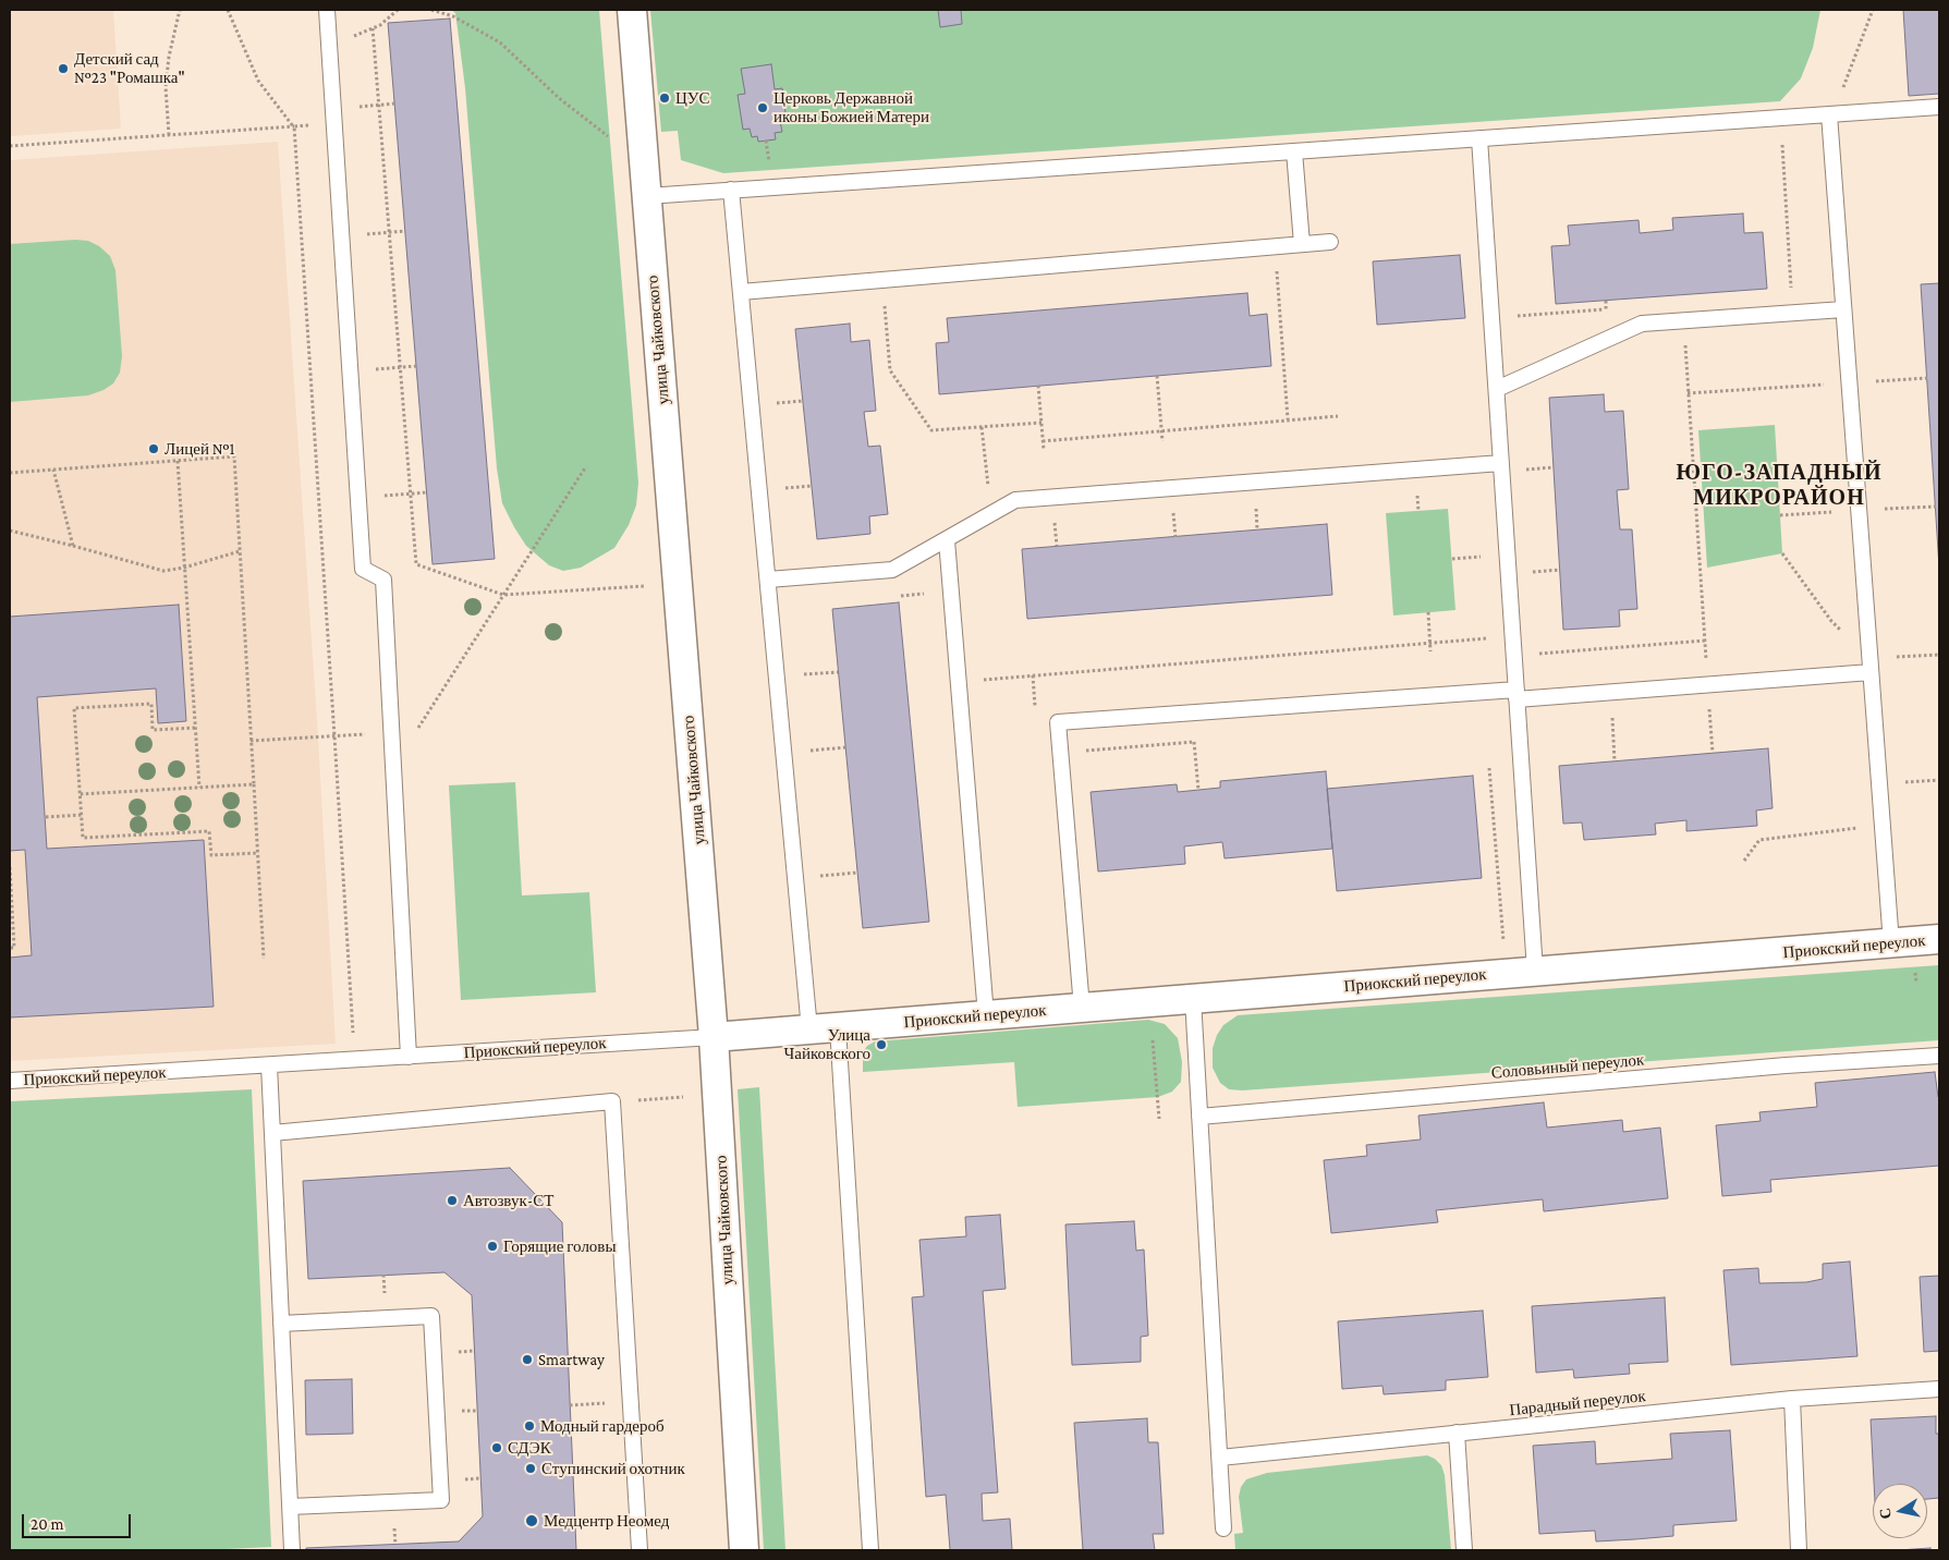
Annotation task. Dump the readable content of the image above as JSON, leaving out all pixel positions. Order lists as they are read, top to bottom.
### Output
{
  "streets": {
    "street": ["улица Чайковского", "Приокский переулок"],
    "lane": ["Соловьиный переулок", "Парадный переулок"]
  },
  "crossings": [
    ["улица Чайковского", "Приокский переулок"]
  ],
  "districts": ["ЮГО-ЗАПАДНЫЙ МИКРОРАЙОН"],
  "places": [
    "Детский сад №23 \"Ромашка\"",
    "ЦУС",
    "Церковь Державной иконы Божией Матери",
    "Лицей №1",
    "Улица Чайковского",
    "Автозвук-СТ",
    "Горящие головы",
    "Smartway",
    "Модный гардероб",
    "СДЭК",
    "Ступинский охотник",
    "Медцентр Неомед"
  ],
  "scale_bar": "20 m",
  "north": "left"
}
